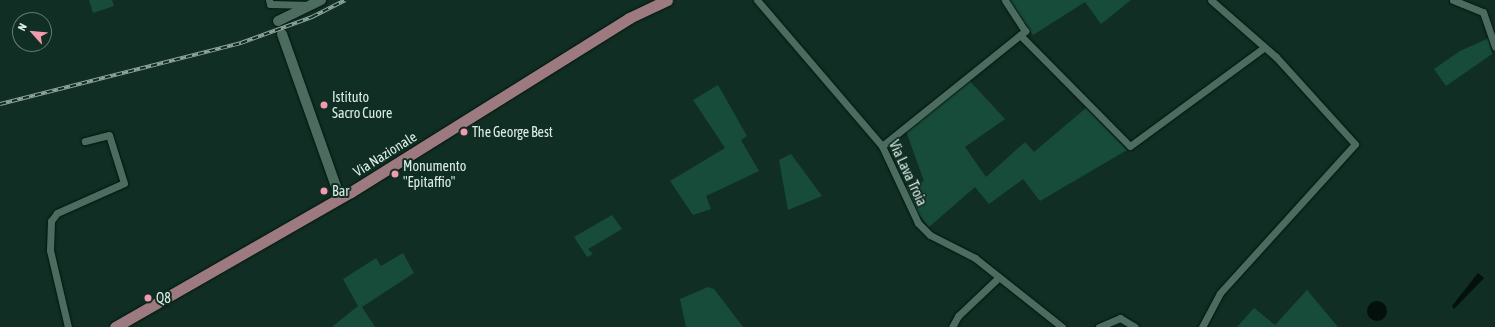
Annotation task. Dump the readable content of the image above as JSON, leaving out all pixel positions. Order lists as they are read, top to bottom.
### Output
{
  "streets": {
    "main road": ["Via Nazionale"],
    "street": ["Via Lava Troia"]
  },
  "places": [
    "Istituto Sacro Cuore",
    "The George Best",
    "Monumento \"Epitaffio\"",
    "Bar",
    "Q8"
  ],
  "north": "top left"
}
